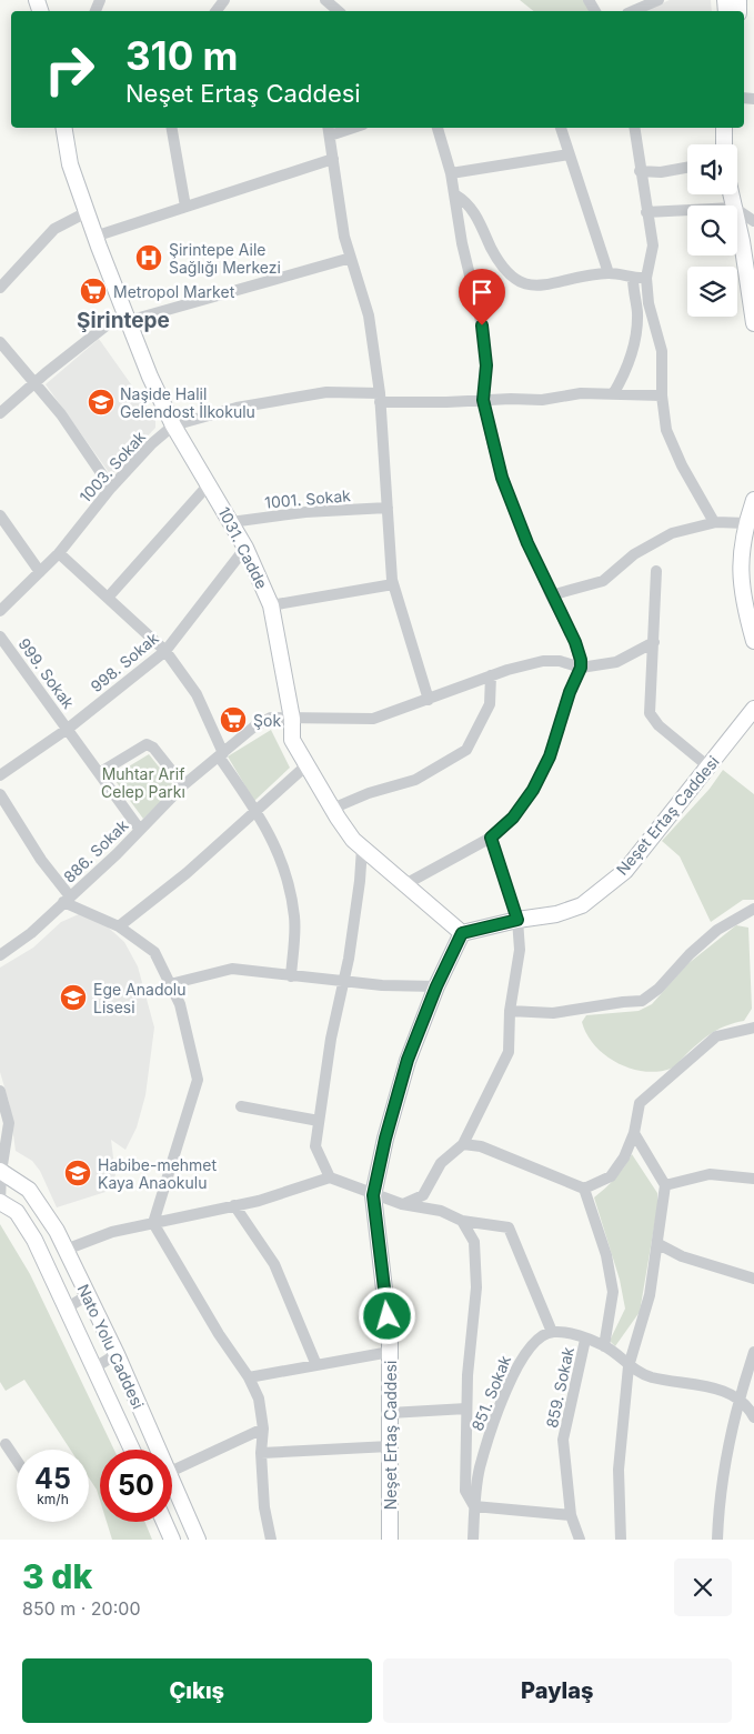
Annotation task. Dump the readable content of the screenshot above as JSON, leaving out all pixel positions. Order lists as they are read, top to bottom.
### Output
{
  "streets": {
    "main road": ["1031. Cadde", "Neşet Ertaş Caddesi", "Nato Yolu Caddesi"],
    "street": [
      "1003. Sokak",
      "1001. Sokak",
      "998. Sokak",
      "999. Sokak",
      "886. Sokak",
      "859. Sokak",
      "851. Sokak"
    ]
  },
  "crossings": [
    ["1003. Sokak", "1031. Cadde"],
    ["1001. Sokak", "1031. Cadde"],
    ["1031. Cadde", "998. Sokak"],
    ["1031. Cadde", "Neşet Ertaş Caddesi"],
    ["1031. Cadde", "886. Sokak"],
    ["998. Sokak", "999. Sokak"],
    ["999. Sokak", "886. Sokak"]
  ],
  "districts": ["Şirintepe"],
  "parks": ["Muhtar Arif Celep Parkı"],
  "places": {
    "hospital": ["Şirintepe Aile Sağlığı Merkezi"],
    "supermarket": ["Metropol Market", "Şok"],
    "school or university": ["Naşide Halil Gelendost İlkokulu", "Ege Anadolu Lisesi", "Habibe-mehmet Kaya Anaokulu"]
  },
  "page": {
    "turn": ["310 m", "Neşet Ertaş Caddesi"],
    "speed": "45 km/h",
    "limit": "50",
    "heading": ["3 dk", "850 m · 20:00"],
    "buttons": ["Çıkış", "Paylaş"]
  }
}
